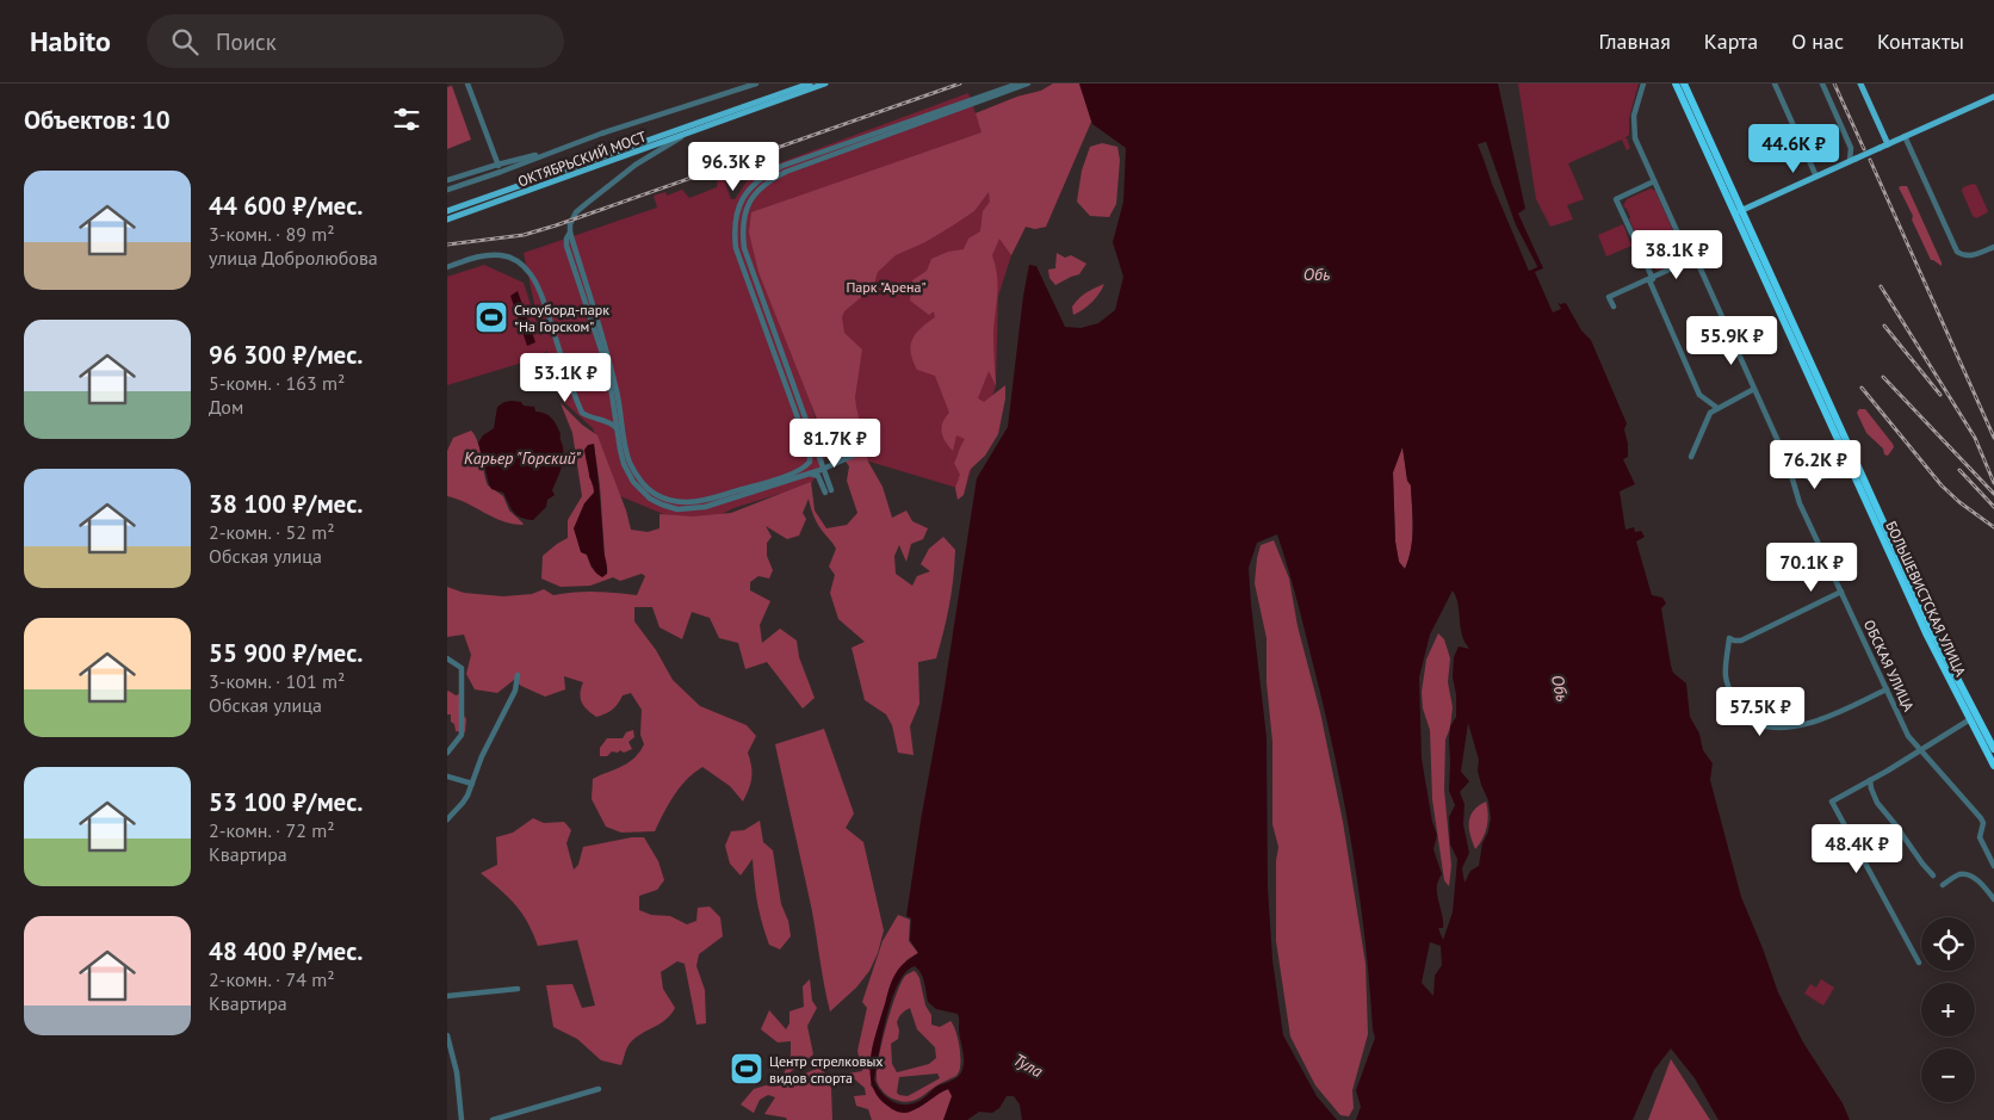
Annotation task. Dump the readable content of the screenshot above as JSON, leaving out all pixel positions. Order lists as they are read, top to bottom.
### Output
{
  "streets": {
    "highway": ["БОЛЬШЕВИСТСКАЯ УЛИЦА"],
    "main road": ["ОКТЯБРЬСКИЙ МОСТ"],
    "street": ["ОБСКАЯ УЛИЦА"]
  },
  "water": ["Обь", "Карьер \"Горский\"", "Тула"],
  "parks": ["Парк \"Арена\""],
  "places": {
    "sports": ["Сноуборд-парк \"На Горском\"", "Центр стрелковых видов спорта"]
  },
  "page": {
    "header": "Habito",
    "search": "Поиск",
    "nav": [
      "Главная",
      "Карта",
      "О нас",
      "Контакты"
    ],
    "heading": "Объектов: 10",
    "price": [
      "44.6K ₽",
      "96.3K ₽",
      "38.1K ₽",
      "55.9K ₽",
      "53.1K ₽",
      "81.7K ₽",
      "76.2K ₽",
      "70.1K ₽",
      "57.5K ₽",
      "48.4K ₽"
    ],
    "list": [
      {
        "name": "44 600 ₽/мес.",
        "note": "3-комн. · 89 m² · улица Добролюбова"
      },
      {
        "name": "96 300 ₽/мес.",
        "note": "5-комн. · 163 m² · Дом"
      },
      {
        "name": "38 100 ₽/мес.",
        "note": "2-комн. · 52 m² · Обская улица"
      },
      {
        "name": "55 900 ₽/мес.",
        "note": "3-комн. · 101 m² · Обская улица"
      },
      {
        "name": "53 100 ₽/мес.",
        "note": "2-комн. · 72 m² · Квартира"
      },
      {
        "name": "48 400 ₽/мес.",
        "note": "2-комн. · 74 m² · Квартира"
      }
    ],
    "map_buttons": ["+", "−"]
  }
}
